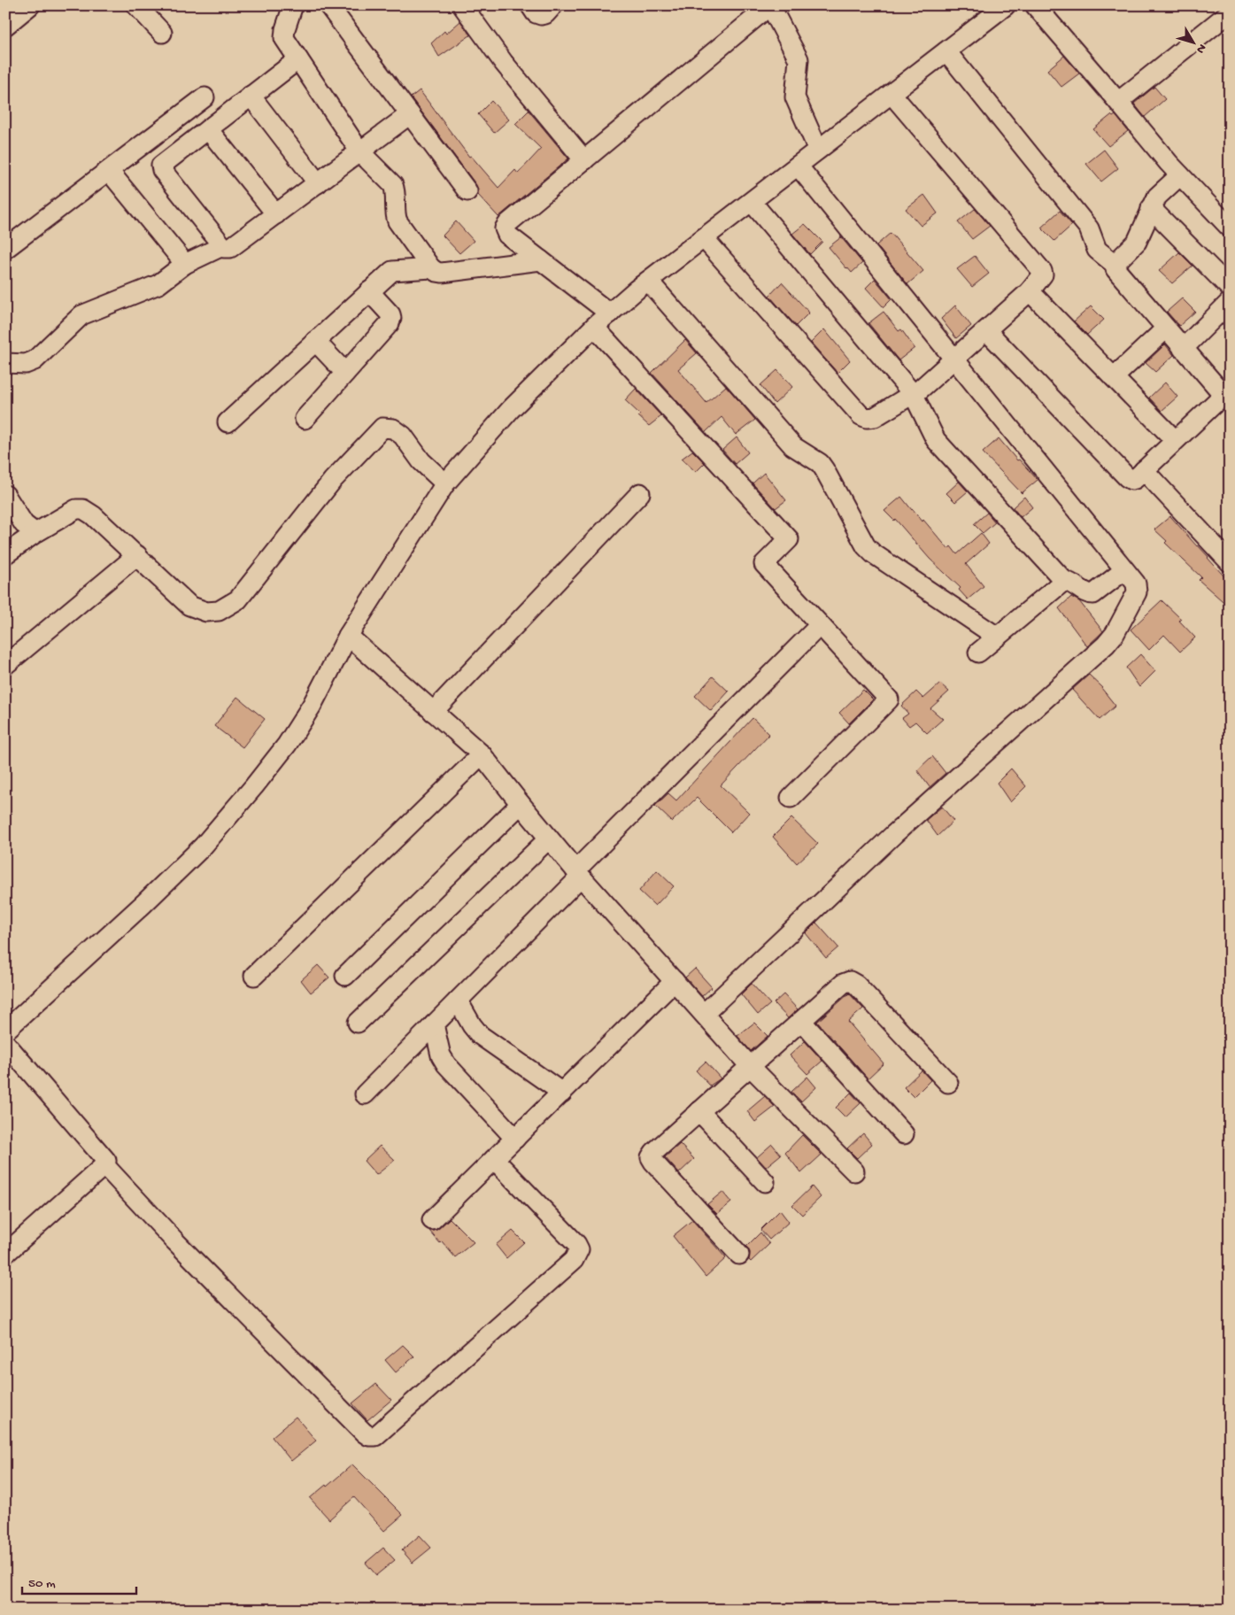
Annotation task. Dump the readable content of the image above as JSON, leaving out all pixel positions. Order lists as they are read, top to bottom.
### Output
{
  "scale_bar": "50 m",
  "north": "bottom right"
}
